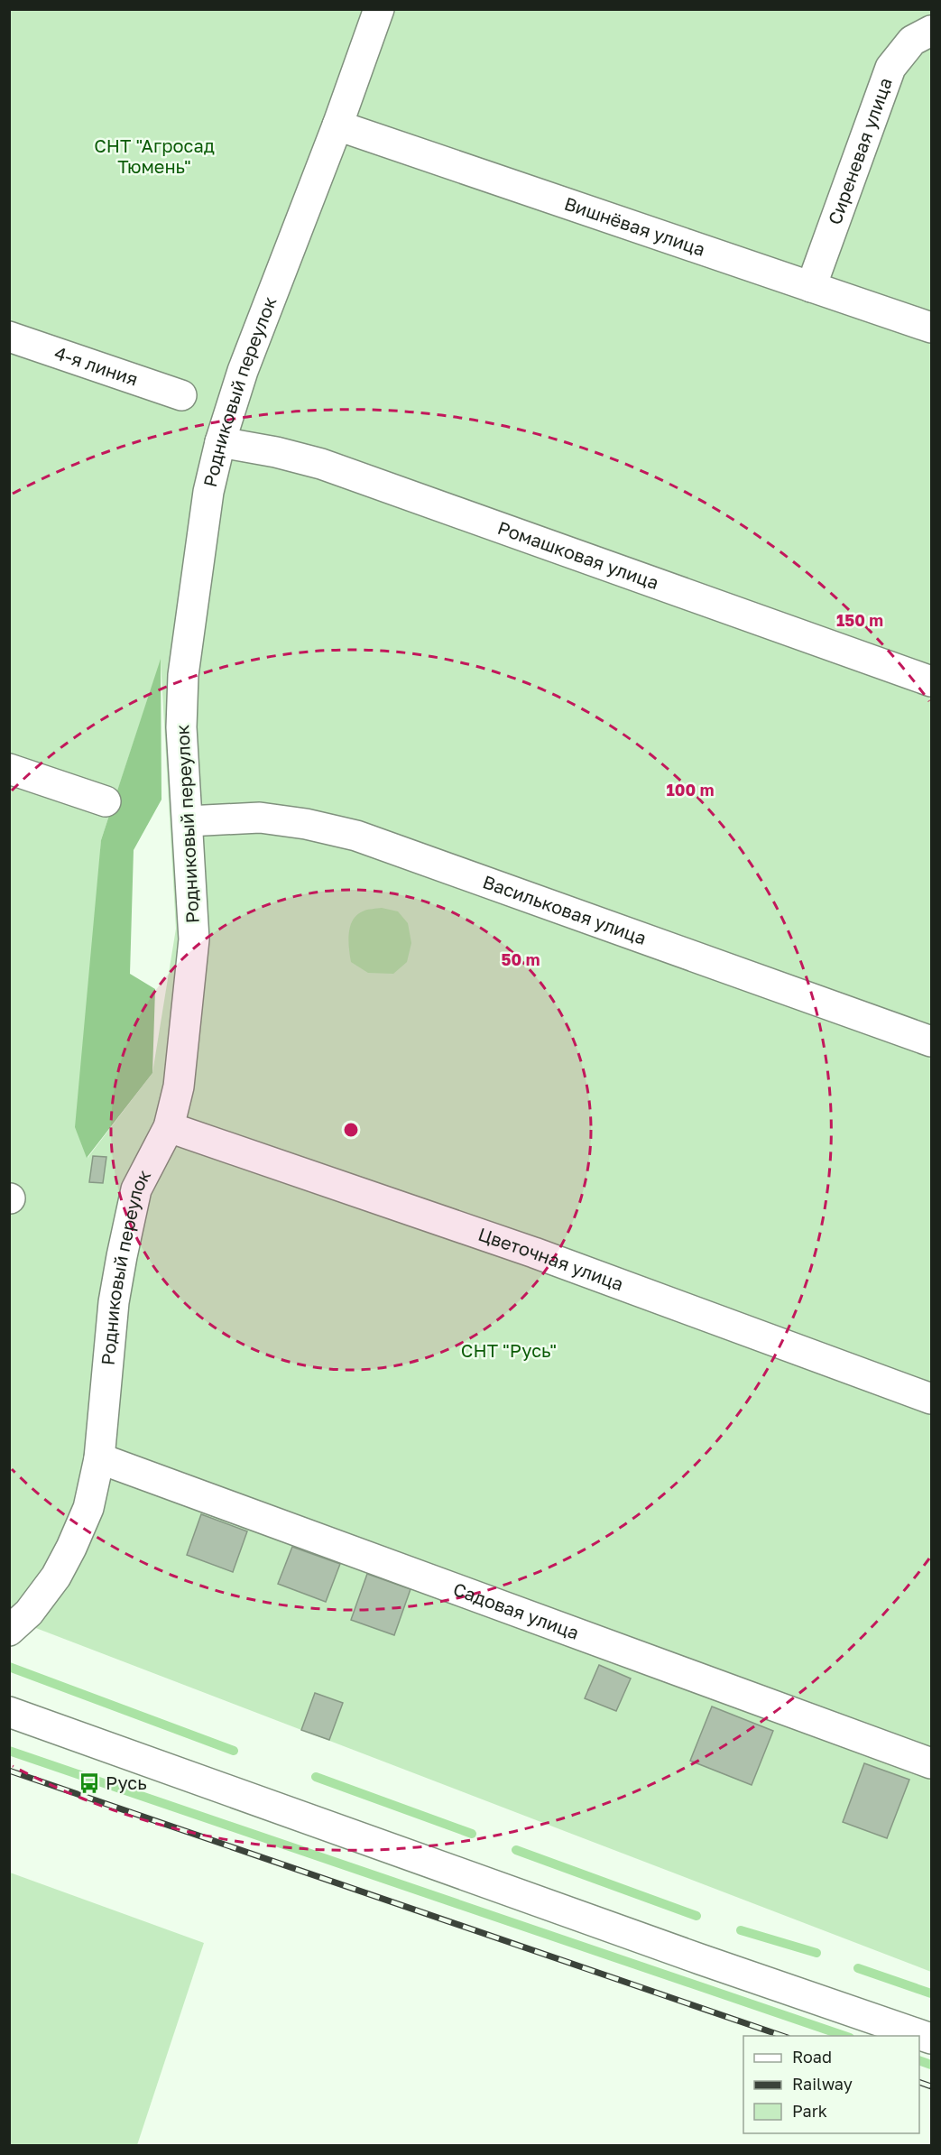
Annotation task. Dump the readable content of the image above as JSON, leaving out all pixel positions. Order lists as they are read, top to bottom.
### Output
{
  "streets": {
    "street": [
      "Сиреневая улица",
      "Вишнёвая улица",
      "4-я линия",
      "Родниковый переулок",
      "Ромашковая улица",
      "Васильковая улица",
      "Цветочная улица",
      "Садовая улица"
    ]
  },
  "crossings": [
    ["Сиреневая улица", "Вишнёвая улица"],
    ["Вишнёвая улица", "Родниковый переулок"],
    ["Родниковый переулок", "Ромашковая улица"],
    ["Родниковый переулок", "Васильковая улица"],
    ["Родниковый переулок", "Цветочная улица"],
    ["Родниковый переулок", "Садовая улица"]
  ],
  "parks": ["СНТ \"Агросад Тюмень\"", "СНТ \"Русь\""],
  "places": {
    "bus stop": ["Русь"]
  },
  "legend": ["Road", "Railway", "Park"],
  "rings": ["150 m", "100 m", "50 m"]
}
